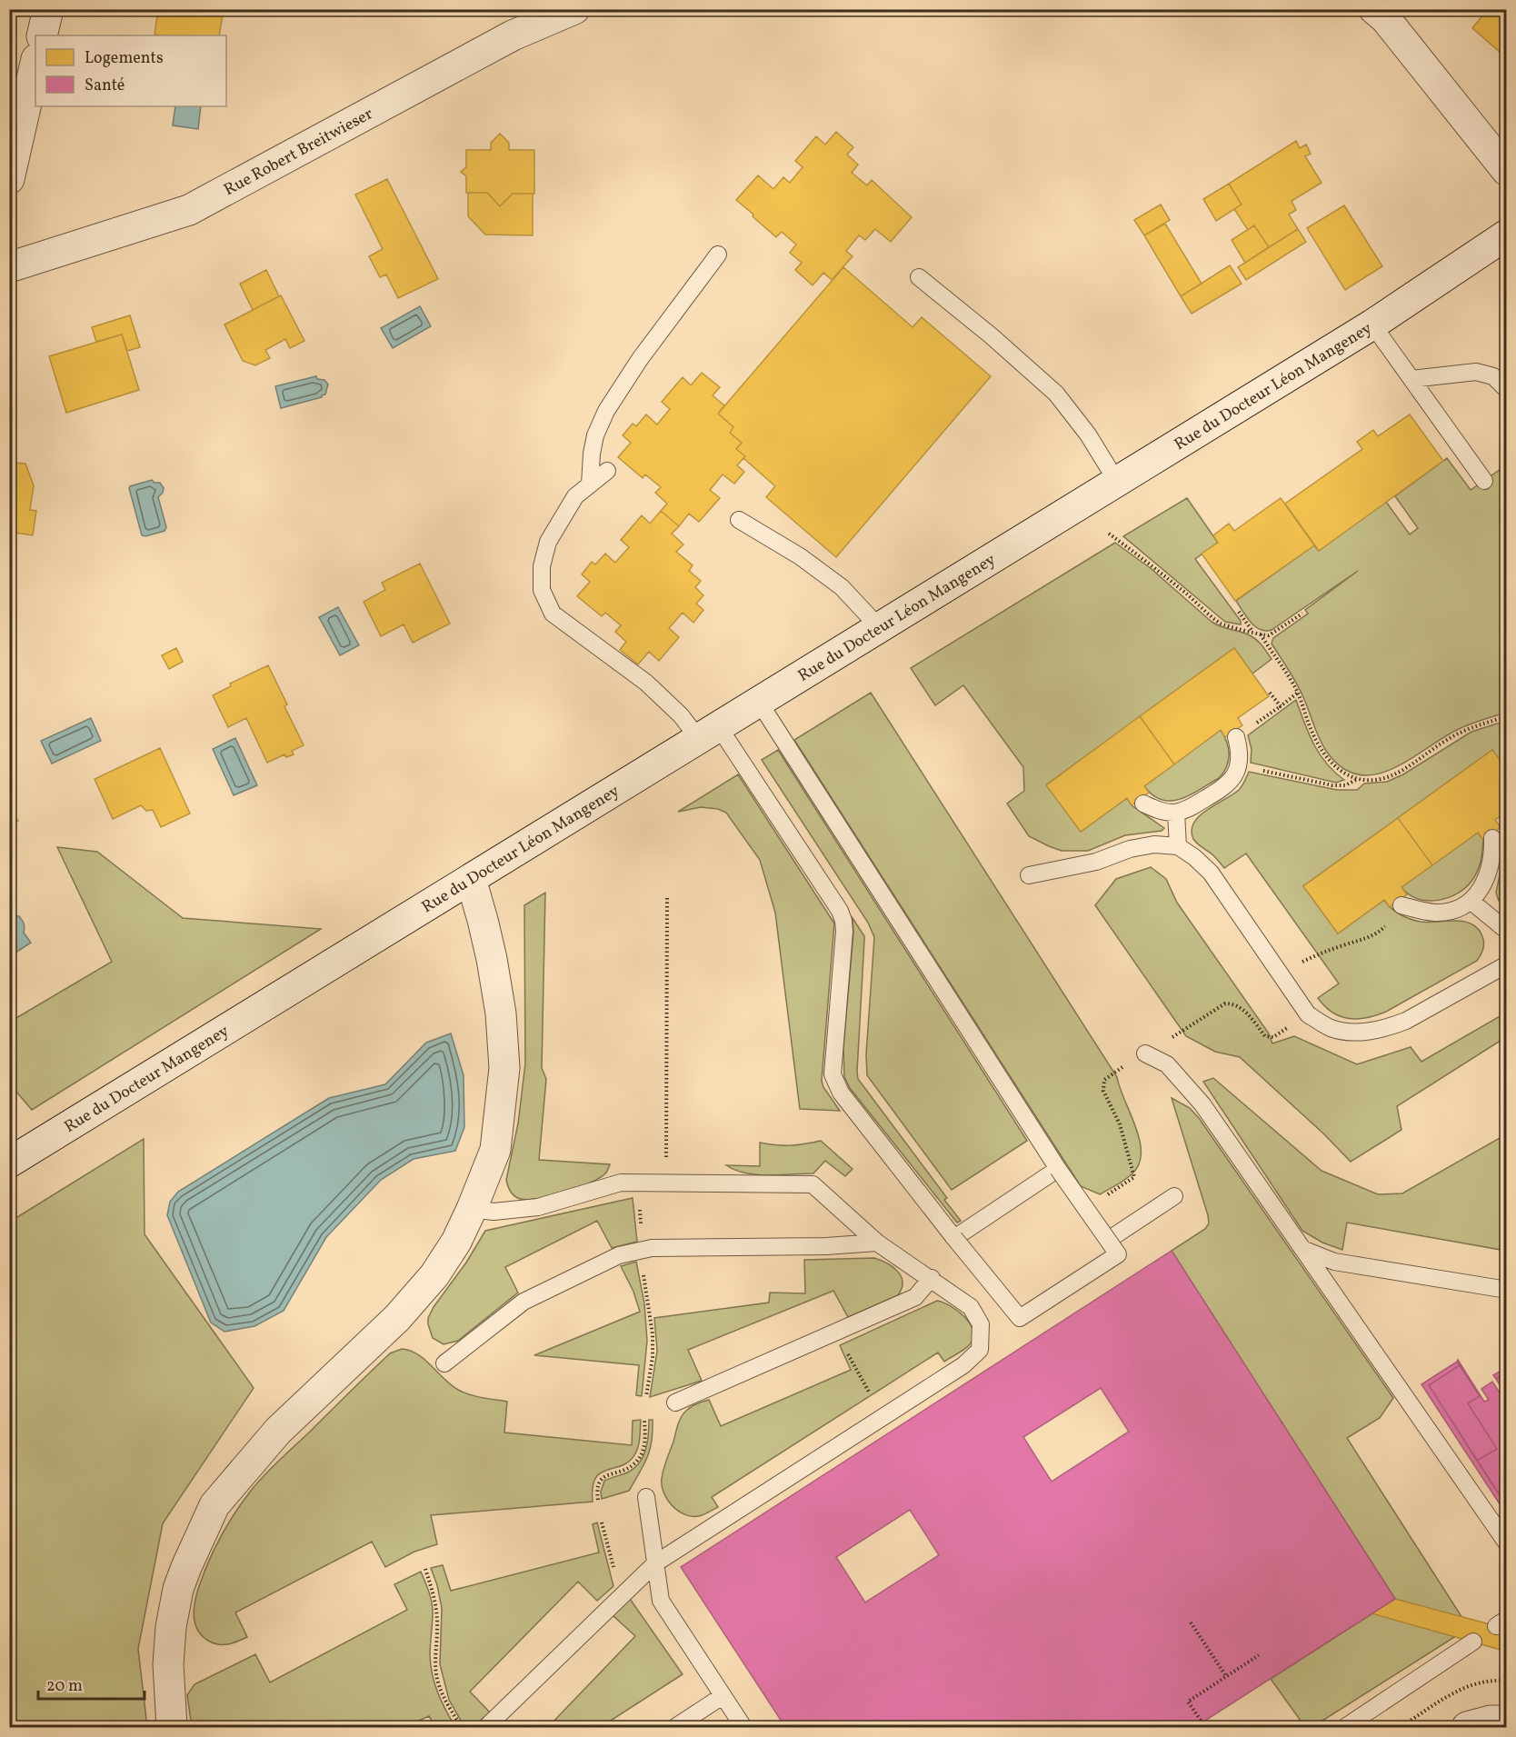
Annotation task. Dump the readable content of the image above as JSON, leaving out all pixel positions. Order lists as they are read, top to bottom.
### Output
{
  "streets": {
    "street": ["Rue Robert Breitwieser", "Rue du Docteur Léon Mangeney", "Rue du Docteur Mangeney"]
  },
  "crossings": [
    ["Rue du Docteur Léon Mangeney", "Rue du Docteur Mangeney"]
  ],
  "legend": ["Logements", "Santé"],
  "scale_bar": "20 m"
}
